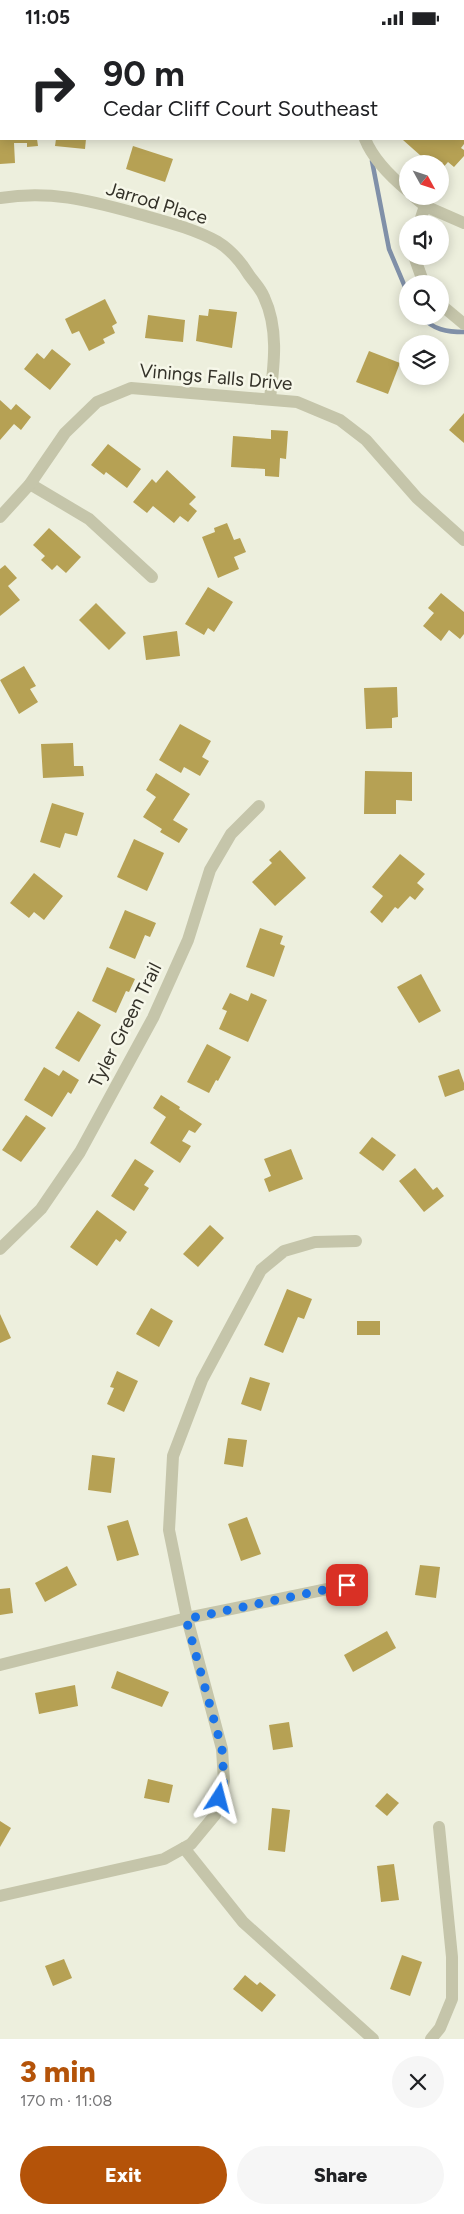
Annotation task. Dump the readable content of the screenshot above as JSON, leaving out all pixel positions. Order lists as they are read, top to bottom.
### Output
{
  "streets": {
    "street": ["Jarrod Place", "Vinings Falls Drive", "Tyler Green Trail"]
  },
  "crossings": [
    ["Jarrod Place", "Vinings Falls Drive"]
  ],
  "north": "bottom right",
  "page": {
    "status": "11:05",
    "turn": ["90 m", "Cedar Cliff Court Southeast"],
    "heading": ["3 min", "170 m · 11:08"],
    "buttons": ["Exit", "Share"]
  }
}
